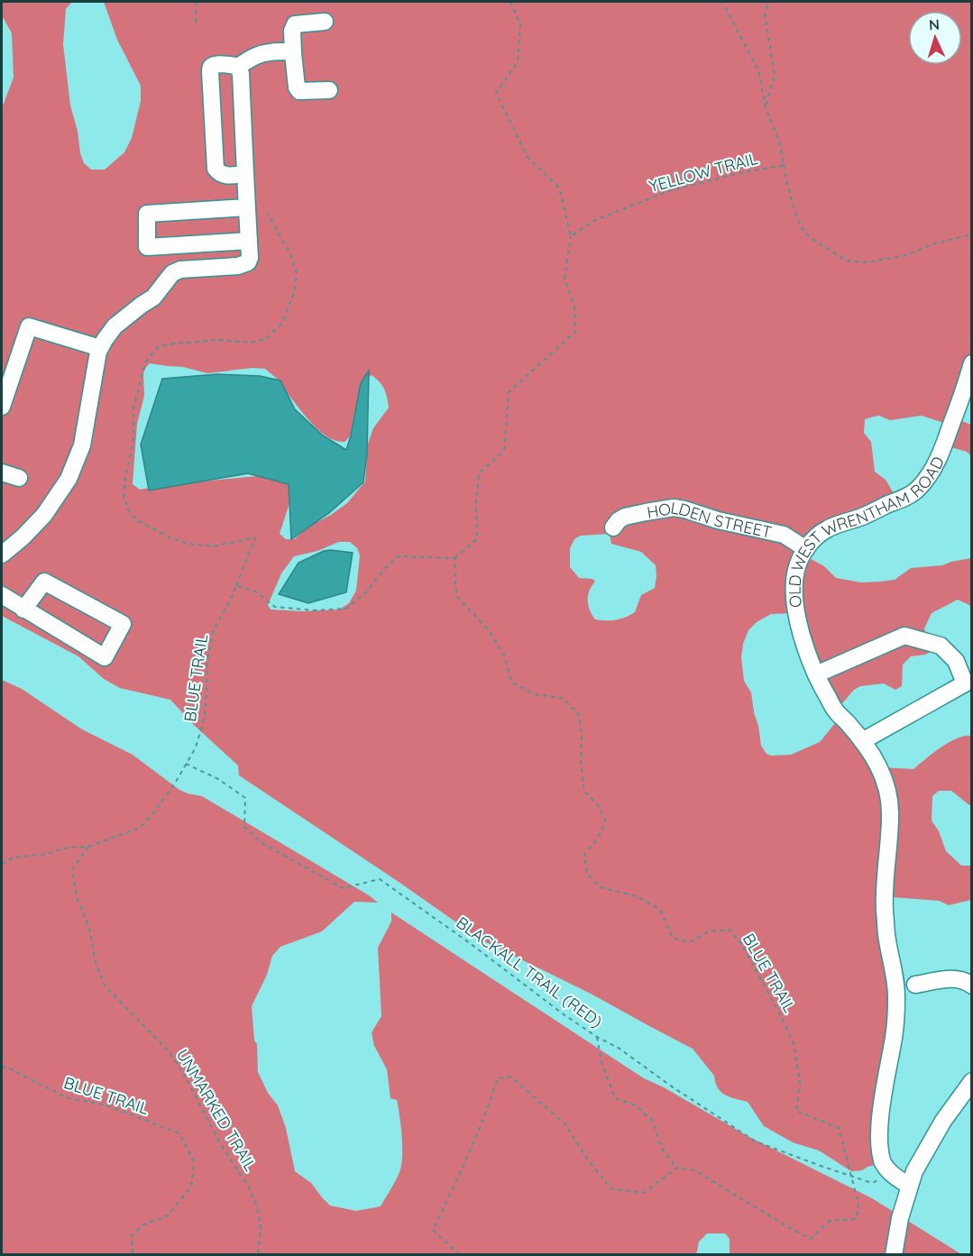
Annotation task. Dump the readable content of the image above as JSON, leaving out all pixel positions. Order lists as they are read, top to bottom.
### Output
{
  "streets": {
    "street": ["HOLDEN STREET", "OLD WEST WRENTHAM ROAD"],
    "path": [
      "YELLOW TRAIL",
      "BLUE TRAIL",
      "BLACKALL TRAIL (RED)",
      "UNMARKED TRAIL"
    ]
  },
  "crossings": [
    ["HOLDEN STREET", "OLD WEST WRENTHAM ROAD"],
    ["OLD WEST WRENTHAM ROAD", "BLACKALL TRAIL (RED)"],
    ["BLUE TRAIL", "BLACKALL TRAIL (RED)"],
    ["BLUE TRAIL", "UNMARKED TRAIL"]
  ],
  "north": "top"
}
